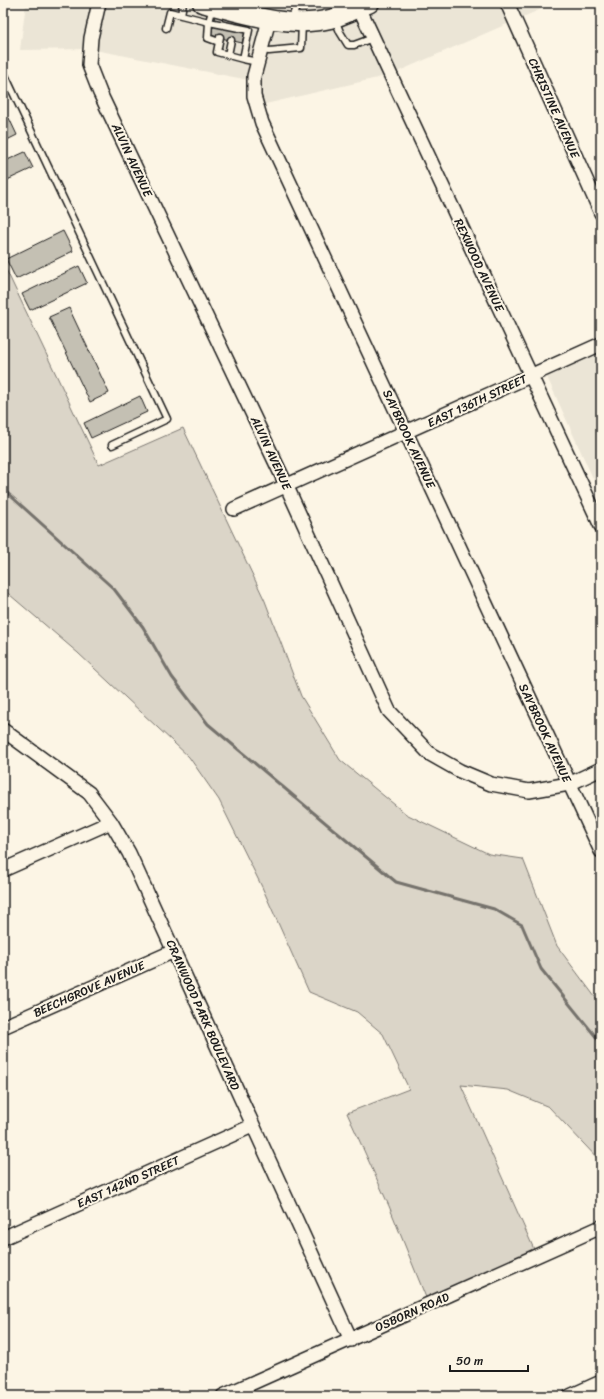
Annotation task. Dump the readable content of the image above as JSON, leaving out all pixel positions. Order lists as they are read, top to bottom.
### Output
{
  "streets": {
    "street": [
      "CHRISTINE AVENUE",
      "ALVIN AVENUE",
      "REXWOOD AVENUE",
      "EAST 136TH STREET",
      "SAYBROOK AVENUE",
      "BEECHGROVE AVENUE",
      "CRANWOOD PARK BOULEVARD",
      "EAST 142ND STREET",
      "OSBORN ROAD"
    ]
  },
  "crossings": [
    ["ALVIN AVENUE", "EAST 136TH STREET"],
    ["ALVIN AVENUE", "SAYBROOK AVENUE"],
    ["REXWOOD AVENUE", "EAST 136TH STREET"],
    ["EAST 136TH STREET", "SAYBROOK AVENUE"],
    ["BEECHGROVE AVENUE", "CRANWOOD PARK BOULEVARD"],
    ["CRANWOOD PARK BOULEVARD", "EAST 142ND STREET"],
    ["CRANWOOD PARK BOULEVARD", "OSBORN ROAD"]
  ],
  "scale_bar": "50 m"
}
